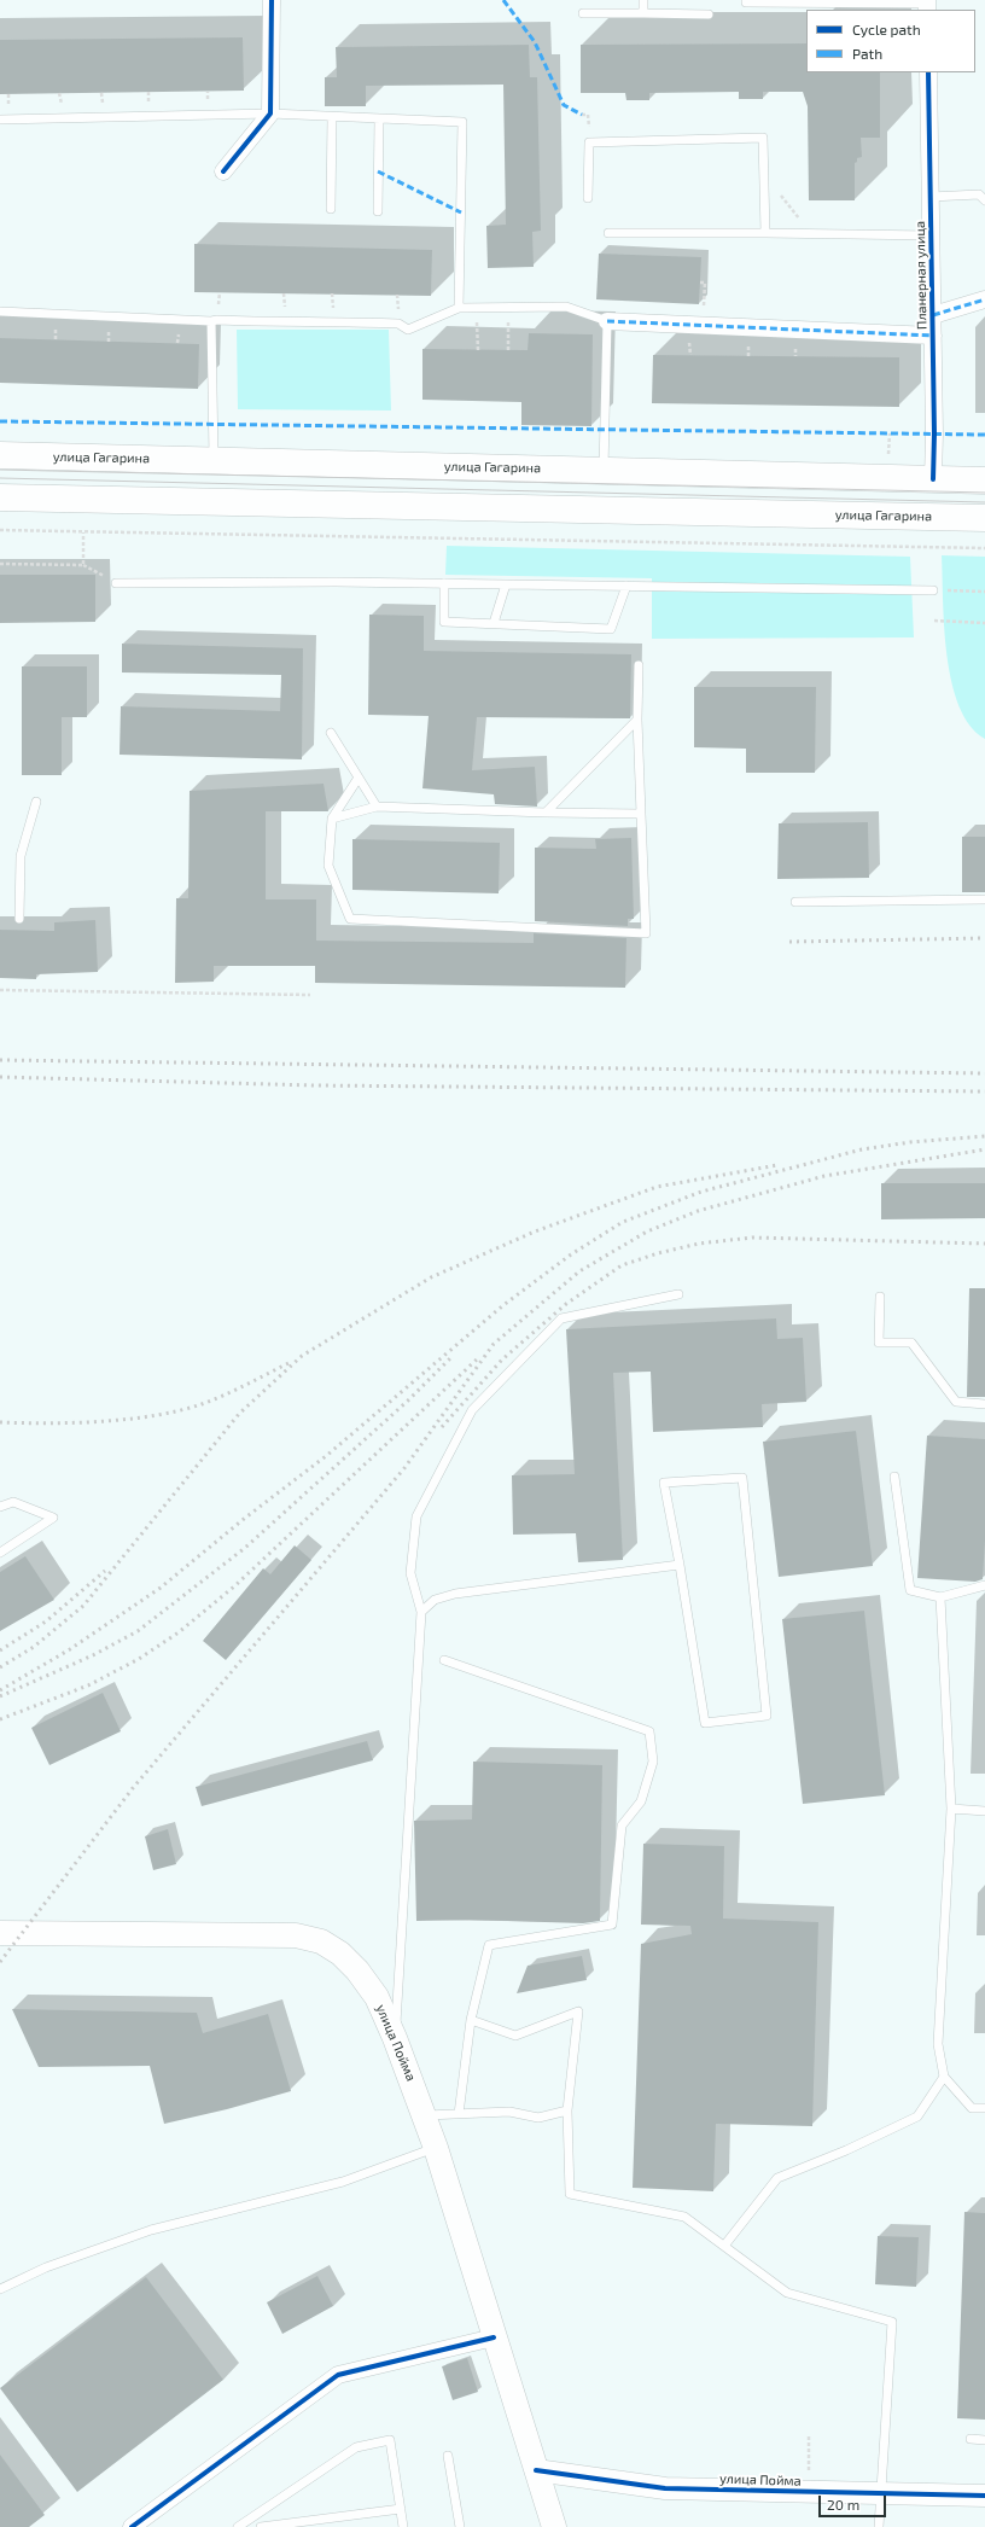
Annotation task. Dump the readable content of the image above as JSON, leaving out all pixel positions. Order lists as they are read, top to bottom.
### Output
{
  "streets": {
    "main road": ["улица Гагарина", "улица Пойма"],
    "street": ["Планерная улица"]
  },
  "crossings": [
    ["Планерная улица", "улица Гагарина"]
  ],
  "legend": ["Cycle path", "Path"],
  "scale_bar": "20 m"
}
